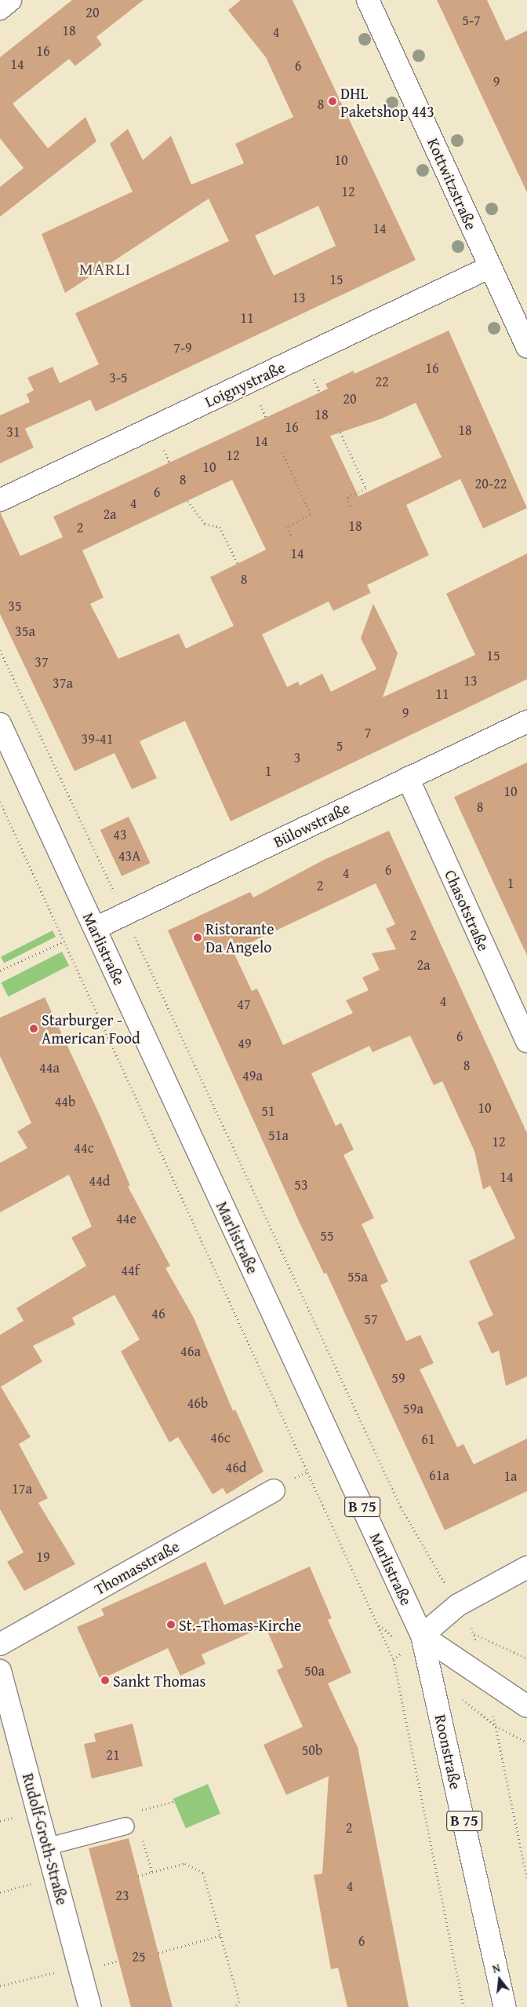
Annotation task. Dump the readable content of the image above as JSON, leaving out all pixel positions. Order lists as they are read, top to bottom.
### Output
{
  "streets": {
    "street": [
      "Kottwitzstraße",
      "Loignystraße",
      "Bülowstraße",
      "Chasotstraße",
      "Marlistraße",
      "B 75",
      "Thomasstraße",
      "Roonstraße",
      "Rudolf-Groth-Straße"
    ]
  },
  "crossings": [
    ["Kottwitzstraße", "Loignystraße"],
    ["Bülowstraße", "Chasotstraße"],
    ["Bülowstraße", "Marlistraße"],
    ["Marlistraße", "Roonstraße"]
  ],
  "districts": ["MARLI"],
  "places": [
    "DHL Paketshop 443",
    "Ristorante Da Angelo",
    "Starburger - American Food",
    "St.-Thomas-Kirche",
    "Sankt Thomas"
  ],
  "house_numbers": [
    "20",
    "5-7",
    "18",
    "4",
    "16",
    "14",
    "6",
    "9",
    "8",
    "10",
    "12",
    "14",
    "15",
    "13",
    "11",
    "7-9",
    "16",
    "3-5",
    "22",
    "20",
    "18",
    "16",
    "18",
    "31",
    "14",
    "12",
    "10",
    "8",
    "20-22",
    "6",
    "4",
    "2a",
    "18",
    "2",
    "14",
    "8",
    "35",
    "35a",
    "15",
    "37",
    "13",
    "37a",
    "11",
    "9",
    "7",
    "39-41",
    "5",
    "3",
    "1",
    "10",
    "8",
    "43",
    "43A",
    "6",
    "4",
    "1",
    "2",
    "2",
    "2a",
    "4",
    "47",
    "6",
    "49",
    "8",
    "44a",
    "49a",
    "44b",
    "10",
    "51",
    "51a",
    "12",
    "44c",
    "14",
    "44d",
    "53",
    "44e",
    "55",
    "44f",
    "55a",
    "46",
    "57",
    "46a",
    "59",
    "46b",
    "59a",
    "46c",
    "61",
    "46d",
    "61a",
    "1a",
    "17a",
    "19",
    "50a",
    "50b",
    "21",
    "2",
    "4",
    "23",
    "6",
    "25"
  ],
  "north": "top"
}
